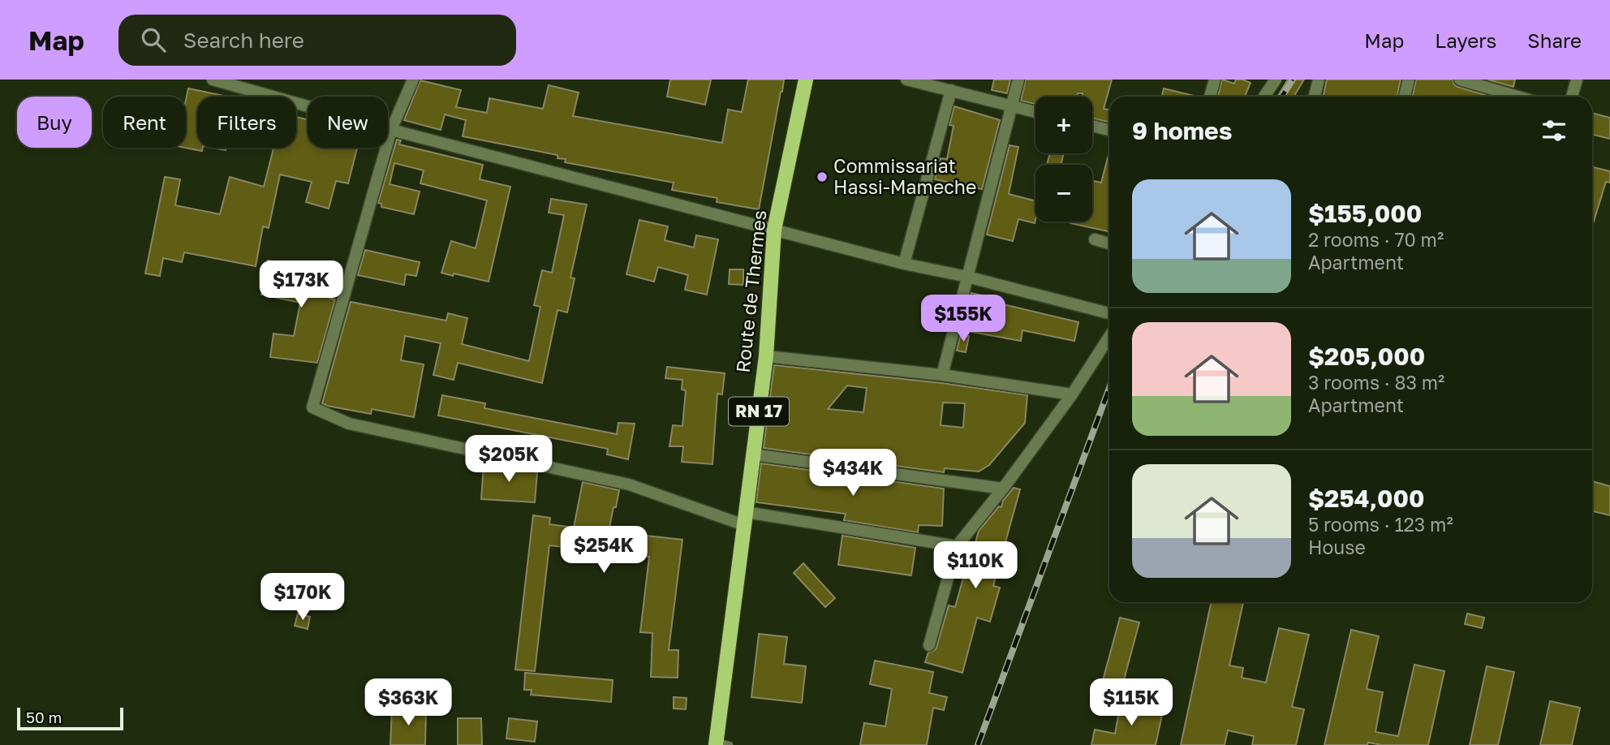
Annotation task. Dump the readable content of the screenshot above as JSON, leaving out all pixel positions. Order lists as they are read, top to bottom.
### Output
{
  "streets": {
    "main road": ["Route de Thermes", "RN 17"]
  },
  "places": ["Commissariat Hassi-Mameche"],
  "scale_bar": "50 m",
  "page": {
    "header": "Map",
    "search": "Search here",
    "nav": ["Map", "Layers", "Share"],
    "map_buttons": ["+", "−"],
    "chip": [
      "Buy",
      "Rent",
      "Filters",
      "New"
    ],
    "heading": "9 homes",
    "list": [
      {
        "name": "$155,000",
        "note": "2 rooms · 70 m² · Apartment"
      },
      {
        "name": "$205,000",
        "note": "3 rooms · 83 m² · Apartment"
      },
      {
        "name": "$254,000",
        "note": "5 rooms · 123 m² · House"
      }
    ],
    "price": [
      "$173K",
      "$155K",
      "$205K",
      "$434K",
      "$254K",
      "$110K",
      "$170K",
      "$363K",
      "$115K"
    ],
    "scale": "50 m"
  }
}
